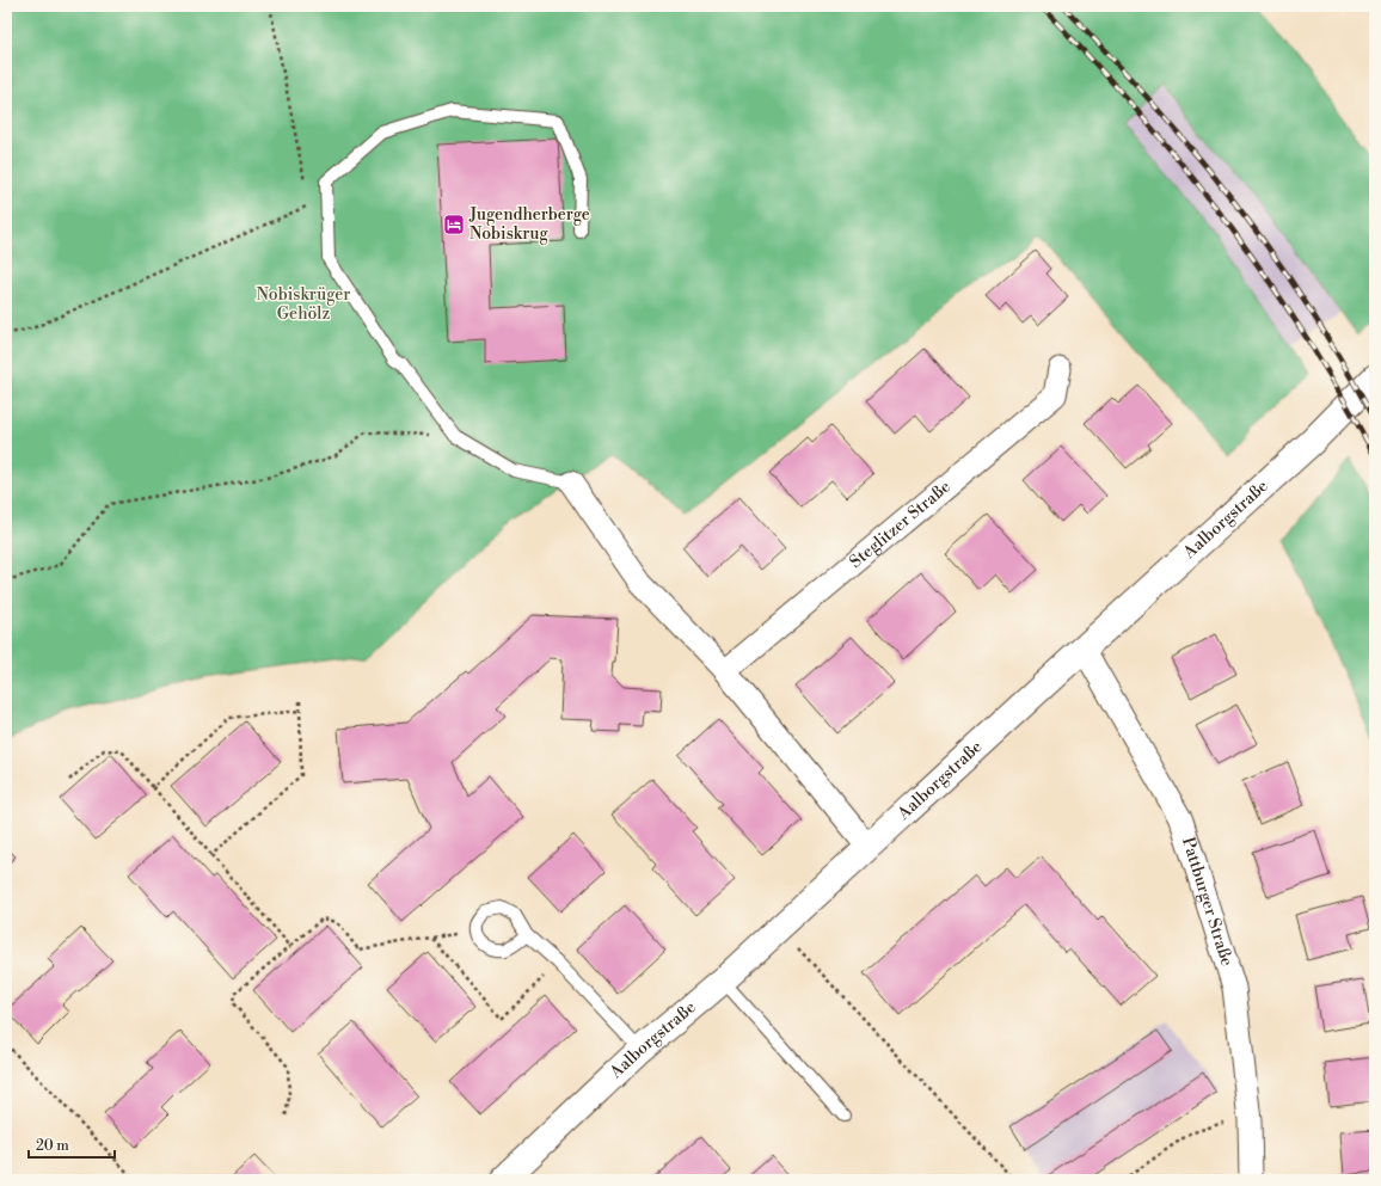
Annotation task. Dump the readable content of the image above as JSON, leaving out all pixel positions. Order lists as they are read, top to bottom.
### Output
{
  "streets": {
    "street": ["Aalborgstraße", "Steglitzer Straße", "Pattburger Straße"]
  },
  "crossings": [
    ["Aalborgstraße", "Pattburger Straße"]
  ],
  "parks": ["Nobiskrüger Gehölz"],
  "places": {
    "hotel": ["Jugendherberge Nobiskrug"]
  },
  "scale_bar": "20 m"
}
